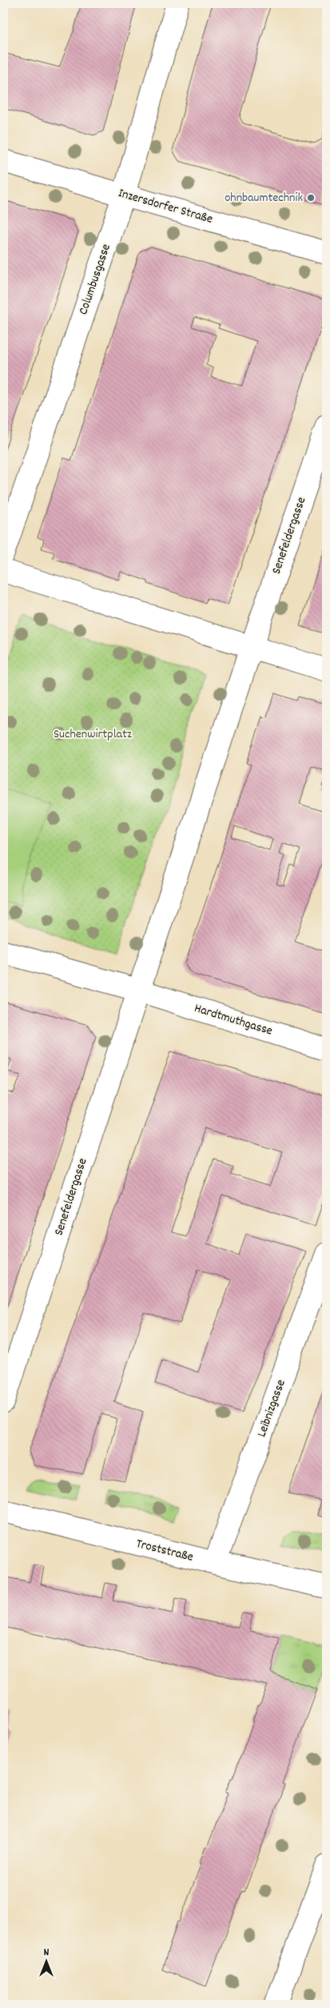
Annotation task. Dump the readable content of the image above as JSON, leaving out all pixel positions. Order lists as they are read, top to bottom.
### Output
{
  "streets": {
    "street": [
      "Inzersdorfer Straße",
      "Columbusgasse",
      "Senefeldergasse",
      "Hardtmuthgasse",
      "Leibnizgasse",
      "Troststraße"
    ]
  },
  "crossings": [
    ["Inzersdorfer Straße", "Columbusgasse"],
    ["Senefeldergasse", "Hardtmuthgasse"],
    ["Leibnizgasse", "Troststraße"]
  ],
  "parks": ["Suchenwirtplatz"],
  "places": ["ohnbaumtechnik"],
  "north": "top"
}
